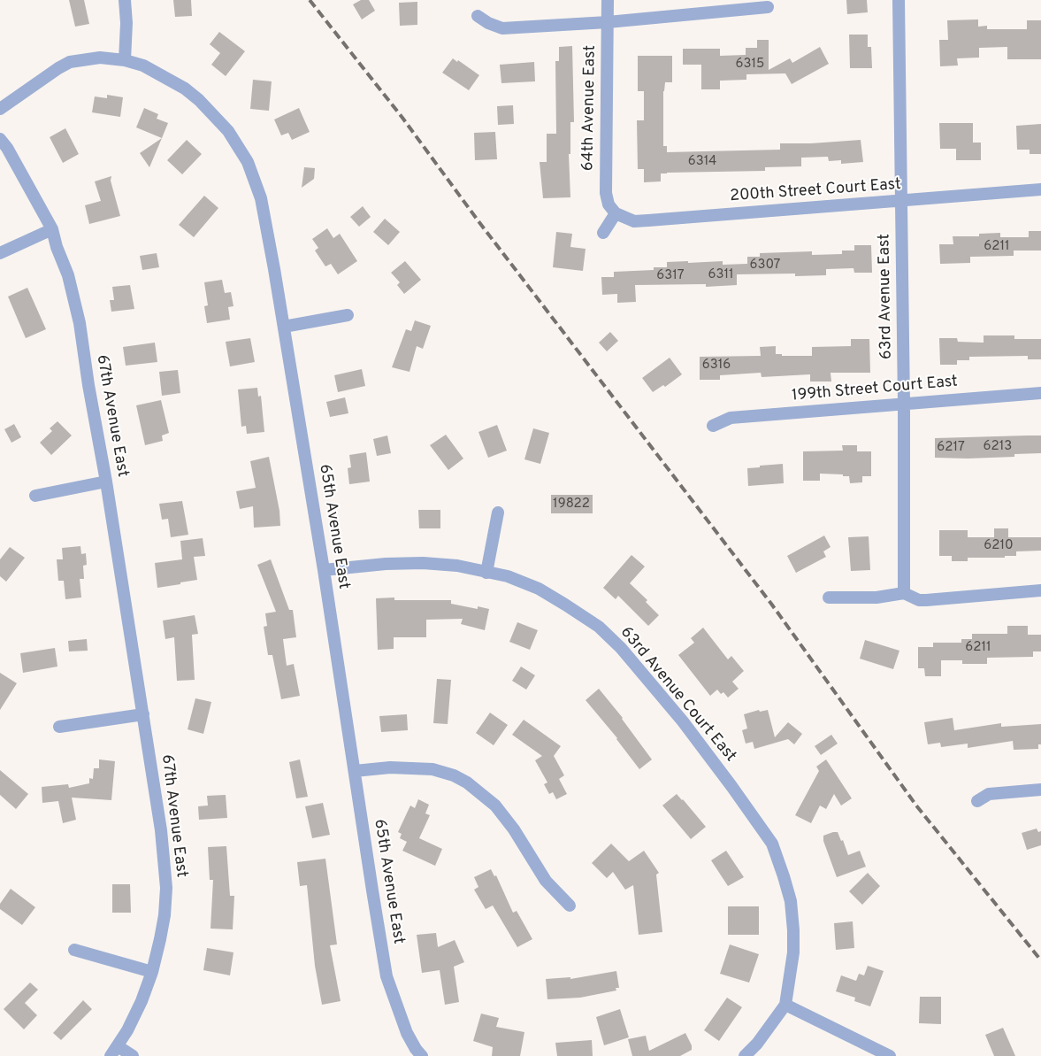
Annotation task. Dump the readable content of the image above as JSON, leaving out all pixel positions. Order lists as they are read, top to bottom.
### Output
{
  "streets": {
    "street": [
      "64th Avenue East",
      "200th Street Court East",
      "63rd Avenue East",
      "199th Street Court East",
      "67th Avenue East",
      "65th Avenue East",
      "63rd Avenue Court East"
    ]
  },
  "crossings": [
    ["64th Avenue East", "200th Street Court East"],
    ["200th Street Court East", "63rd Avenue East"],
    ["63rd Avenue East", "199th Street Court East"],
    ["65th Avenue East", "63rd Avenue Court East"]
  ],
  "house_numbers": [
    "6315",
    "6314",
    "6211",
    "6307",
    "6311",
    "6317",
    "6316",
    "6213",
    "6217",
    "19822",
    "6210",
    "6211"
  ]
}
